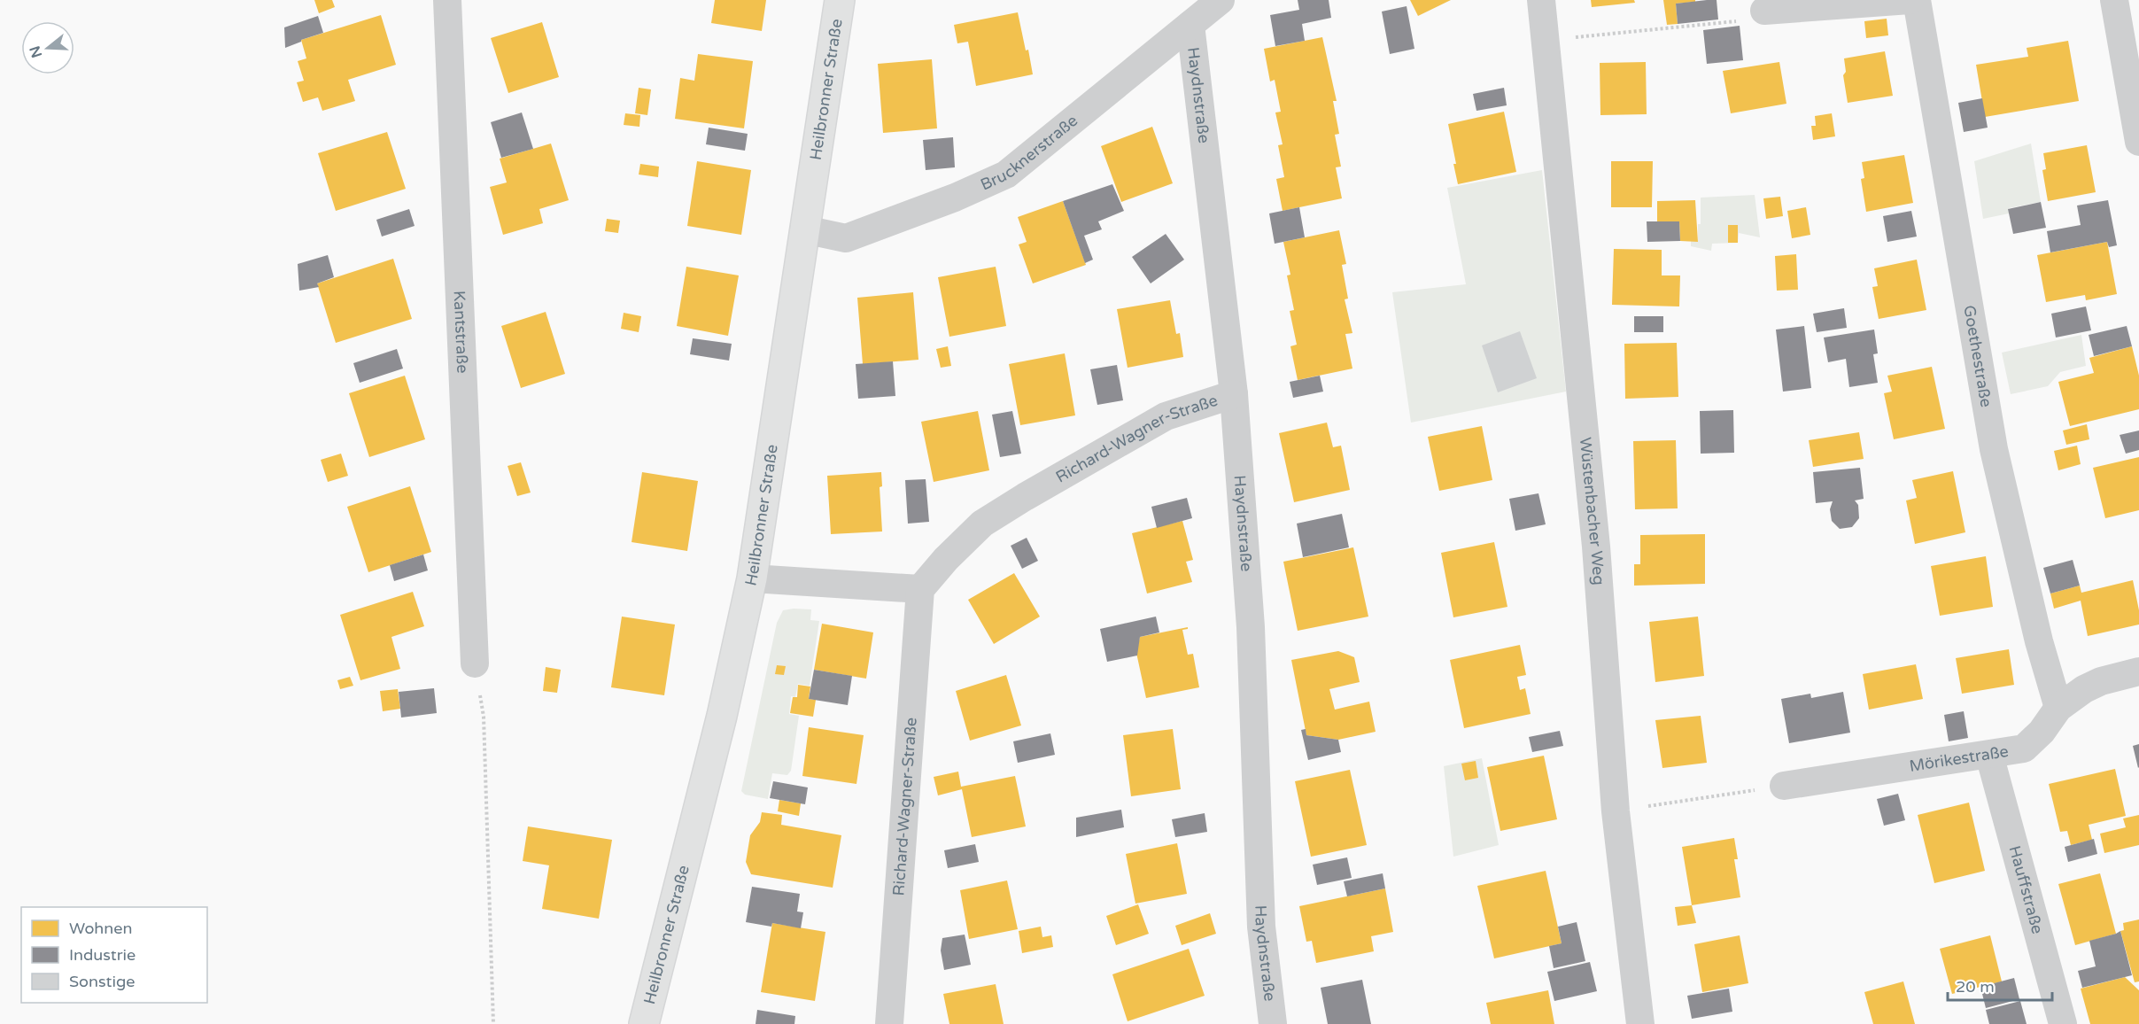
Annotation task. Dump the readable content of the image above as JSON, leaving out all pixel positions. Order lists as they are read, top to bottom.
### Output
{
  "streets": {
    "street": [
      "Heilbronner Straße",
      "Haydnstraße",
      "Brucknerstraße",
      "Kantstraße",
      "Goethestraße",
      "Richard-Wagner-Straße",
      "Wüstenbacher Weg",
      "Mörikestraße",
      "Hauffstraße"
    ]
  },
  "crossings": [
    ["Heilbronner Straße", "Brucknerstraße"],
    ["Haydnstraße", "Brucknerstraße"],
    ["Haydnstraße", "Richard-Wagner-Straße"],
    ["Goethestraße", "Mörikestraße"],
    ["Mörikestraße", "Hauffstraße"]
  ],
  "legend": ["Wohnen", "Industrie", "Sonstige"],
  "scale_bar": "20 m",
  "north": "left"
}
